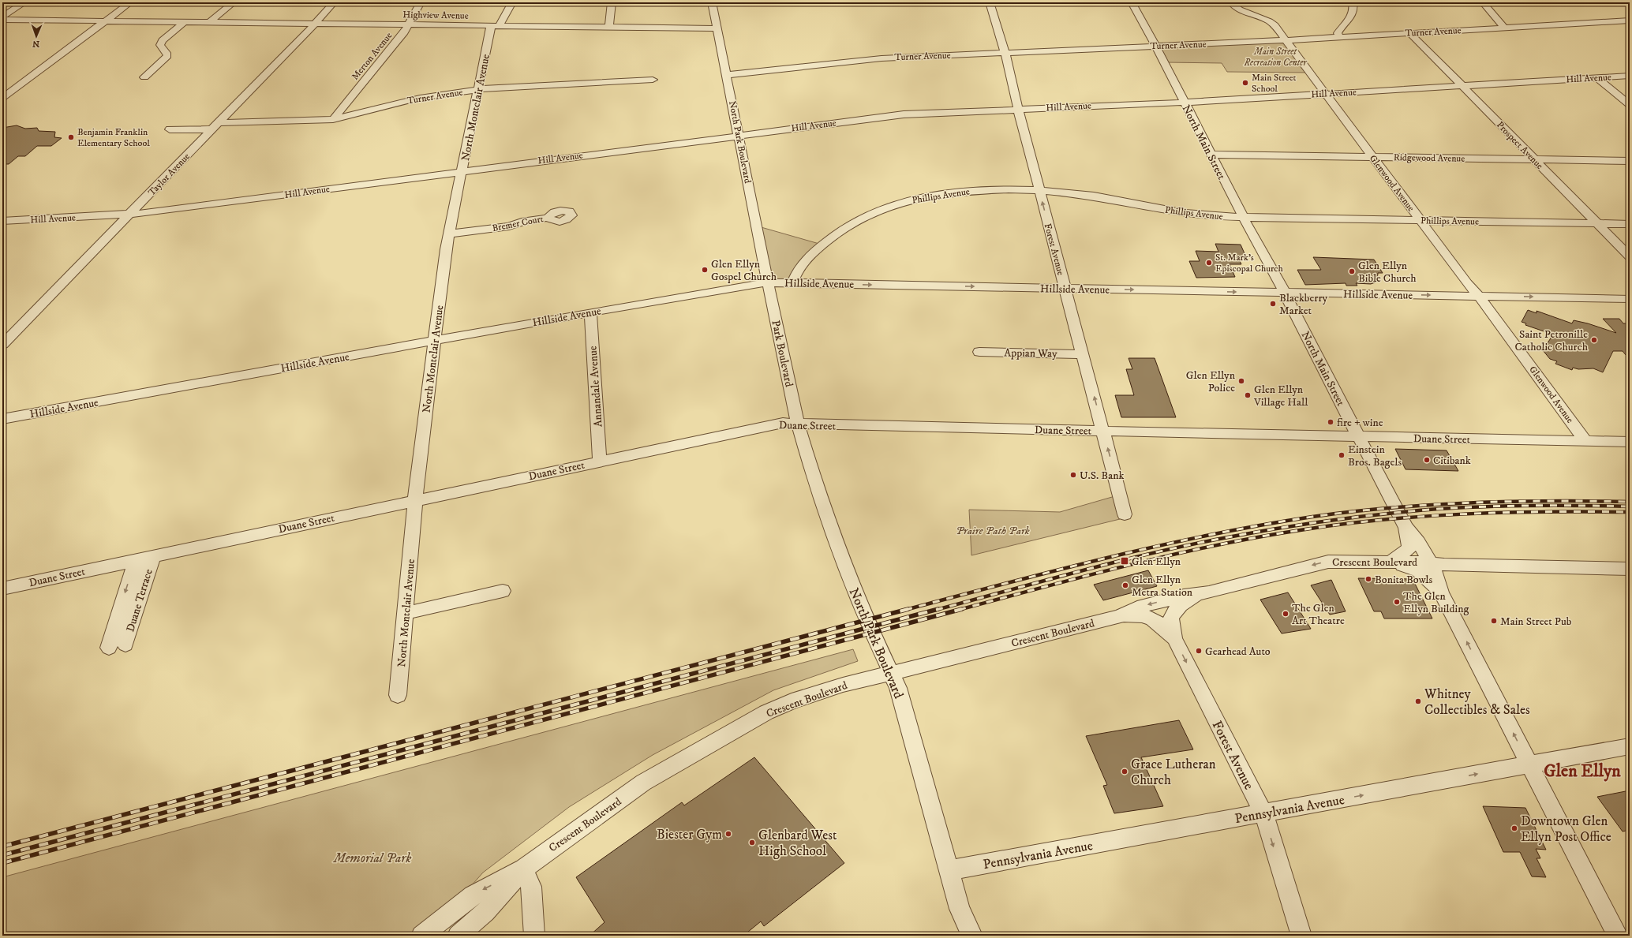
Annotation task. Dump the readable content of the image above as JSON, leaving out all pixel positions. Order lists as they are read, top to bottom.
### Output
{
  "streets": {
    "street": [
      "Highview Avenue",
      "Turner Avenue",
      "Merton Avenue",
      "Hill Avenue",
      "North Montclair Avenue",
      "North Park Boulevard",
      "North Main Street",
      "Prospect Avenue",
      "Ridgewood Avenue",
      "Taylor Avenue",
      "Glenwood Avenue",
      "Phillips Avenue",
      "Bremer Court",
      "Forest Avenue",
      "Hillside Avenue",
      "Appian Way",
      "Park Boulevard",
      "Annandale Avenue",
      "Duane Street",
      "Crescent Boulevard",
      "Duane Terrace",
      "Pennsylvania Avenue"
    ]
  },
  "crossings": [
    ["Highview Avenue", "Merton Avenue"],
    ["Highview Avenue", "North Montclair Avenue"],
    ["Highview Avenue", "North Park Boulevard"],
    ["Highview Avenue", "Taylor Avenue"],
    ["Turner Avenue", "Merton Avenue"],
    ["Turner Avenue", "North Montclair Avenue"],
    ["Turner Avenue", "North Park Boulevard"],
    ["Turner Avenue", "North Main Street"],
    ["Turner Avenue", "Prospect Avenue"],
    ["Turner Avenue", "Taylor Avenue"],
    ["Turner Avenue", "Glenwood Avenue"],
    ["Turner Avenue", "Forest Avenue"],
    ["Hill Avenue", "North Montclair Avenue"],
    ["Hill Avenue", "North Park Boulevard"],
    ["Hill Avenue", "North Main Street"],
    ["Hill Avenue", "Prospect Avenue"],
    ["Hill Avenue", "Taylor Avenue"],
    ["Hill Avenue", "Glenwood Avenue"],
    ["Hill Avenue", "Forest Avenue"],
    ["North Montclair Avenue", "Bremer Court"],
    ["North Montclair Avenue", "Hillside Avenue"],
    ["North Montclair Avenue", "Duane Street"],
    ["North Park Boulevard", "Hillside Avenue"],
    ["North Park Boulevard", "Park Boulevard"],
    ["North Park Boulevard", "Duane Street"],
    ["North Park Boulevard", "Crescent Boulevard"],
    ["North Park Boulevard", "Pennsylvania Avenue"],
    ["North Main Street", "Ridgewood Avenue"],
    ["North Main Street", "Phillips Avenue"],
    ["North Main Street", "Hillside Avenue"],
    ["North Main Street", "Duane Street"],
    ["North Main Street", "Crescent Boulevard"],
    ["North Main Street", "Pennsylvania Avenue"],
    ["Prospect Avenue", "Ridgewood Avenue"],
    ["Prospect Avenue", "Phillips Avenue"],
    ["Ridgewood Avenue", "Glenwood Avenue"],
    ["Glenwood Avenue", "Phillips Avenue"],
    ["Glenwood Avenue", "Hillside Avenue"],
    ["Glenwood Avenue", "Duane Street"],
    ["Phillips Avenue", "Forest Avenue"],
    ["Phillips Avenue", "Hillside Avenue"],
    ["Forest Avenue", "Hillside Avenue"],
    ["Forest Avenue", "Appian Way"],
    ["Forest Avenue", "Duane Street"],
    ["Forest Avenue", "Crescent Boulevard"],
    ["Forest Avenue", "Pennsylvania Avenue"],
    ["Hillside Avenue", "Park Boulevard"],
    ["Hillside Avenue", "Annandale Avenue"],
    ["Park Boulevard", "Duane Street"],
    ["Annandale Avenue", "Duane Street"],
    ["Duane Street", "Duane Terrace"]
  ],
  "one_way": ["Hillside Avenue", "Pennsylvania Avenue"],
  "districts": ["Glen Ellyn"],
  "parks": ["Main Street Recreation Center", "Praire Path Park", "Memorial Park"],
  "places": {
    "other": [
      "Main Street School",
      "Benjamin Franklin Elementary School",
      "St. Mark's Episcopal Church",
      "Glen Ellyn Gospel Church",
      "Glen Ellyn Bible Church",
      "Blackberry Market",
      "Saint Petronille Catholic Church",
      "Glen Ellyn Police",
      "Glen Ellyn Village Hall",
      "fire + wine",
      "Einstein Bros. Bagels",
      "Citibank",
      "U.S. Bank",
      "Bonita Bowls",
      "Glen Ellyn Metra Station",
      "The Glen Ellyn Building",
      "The Glen Art Theatre",
      "Main Street Pub",
      "Gearhead Auto",
      "Whitney Collectibles & Sales",
      "Grace Lutheran Church",
      "Downtown Glen Ellyn Post Office",
      "Biester Gym",
      "Glenbard West High School"
    ],
    "transit": ["Glen Ellyn"]
  },
  "north": "bottom"
}
